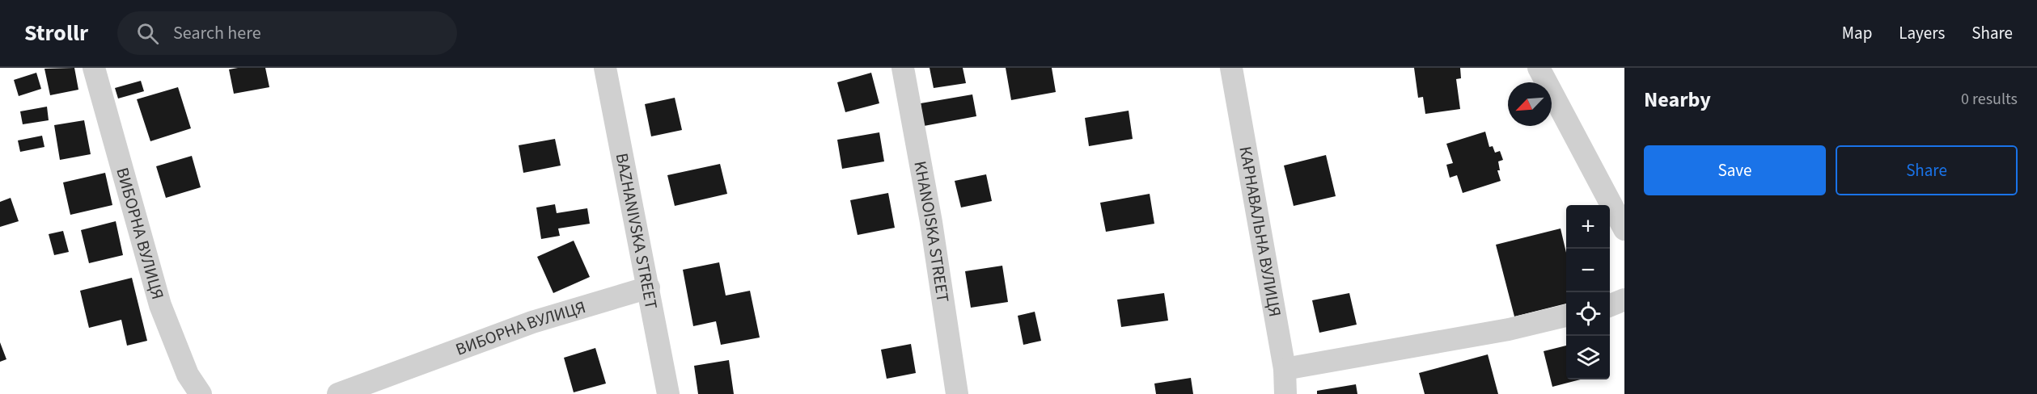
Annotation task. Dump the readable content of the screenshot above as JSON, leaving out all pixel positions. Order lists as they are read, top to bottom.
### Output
{
  "streets": {
    "street": [
      "BAZHANIVSKA STREET",
      "KHANOISKA STREET",
      "КАРНАВАЛЬНА ВУЛИЦЯ",
      "ВИБОРНА ВУЛИЦЯ"
    ]
  },
  "crossings": [
    ["BAZHANIVSKA STREET", "ВИБОРНА ВУЛИЦЯ"]
  ],
  "north": "bottom left",
  "page": {
    "header": "Strollr",
    "search": "Search here",
    "nav": ["Map", "Layers", "Share"],
    "heading": ["Nearby", "0 results"],
    "buttons": ["Save", "Share"],
    "map_buttons": ["+", "−"]
  }
}
